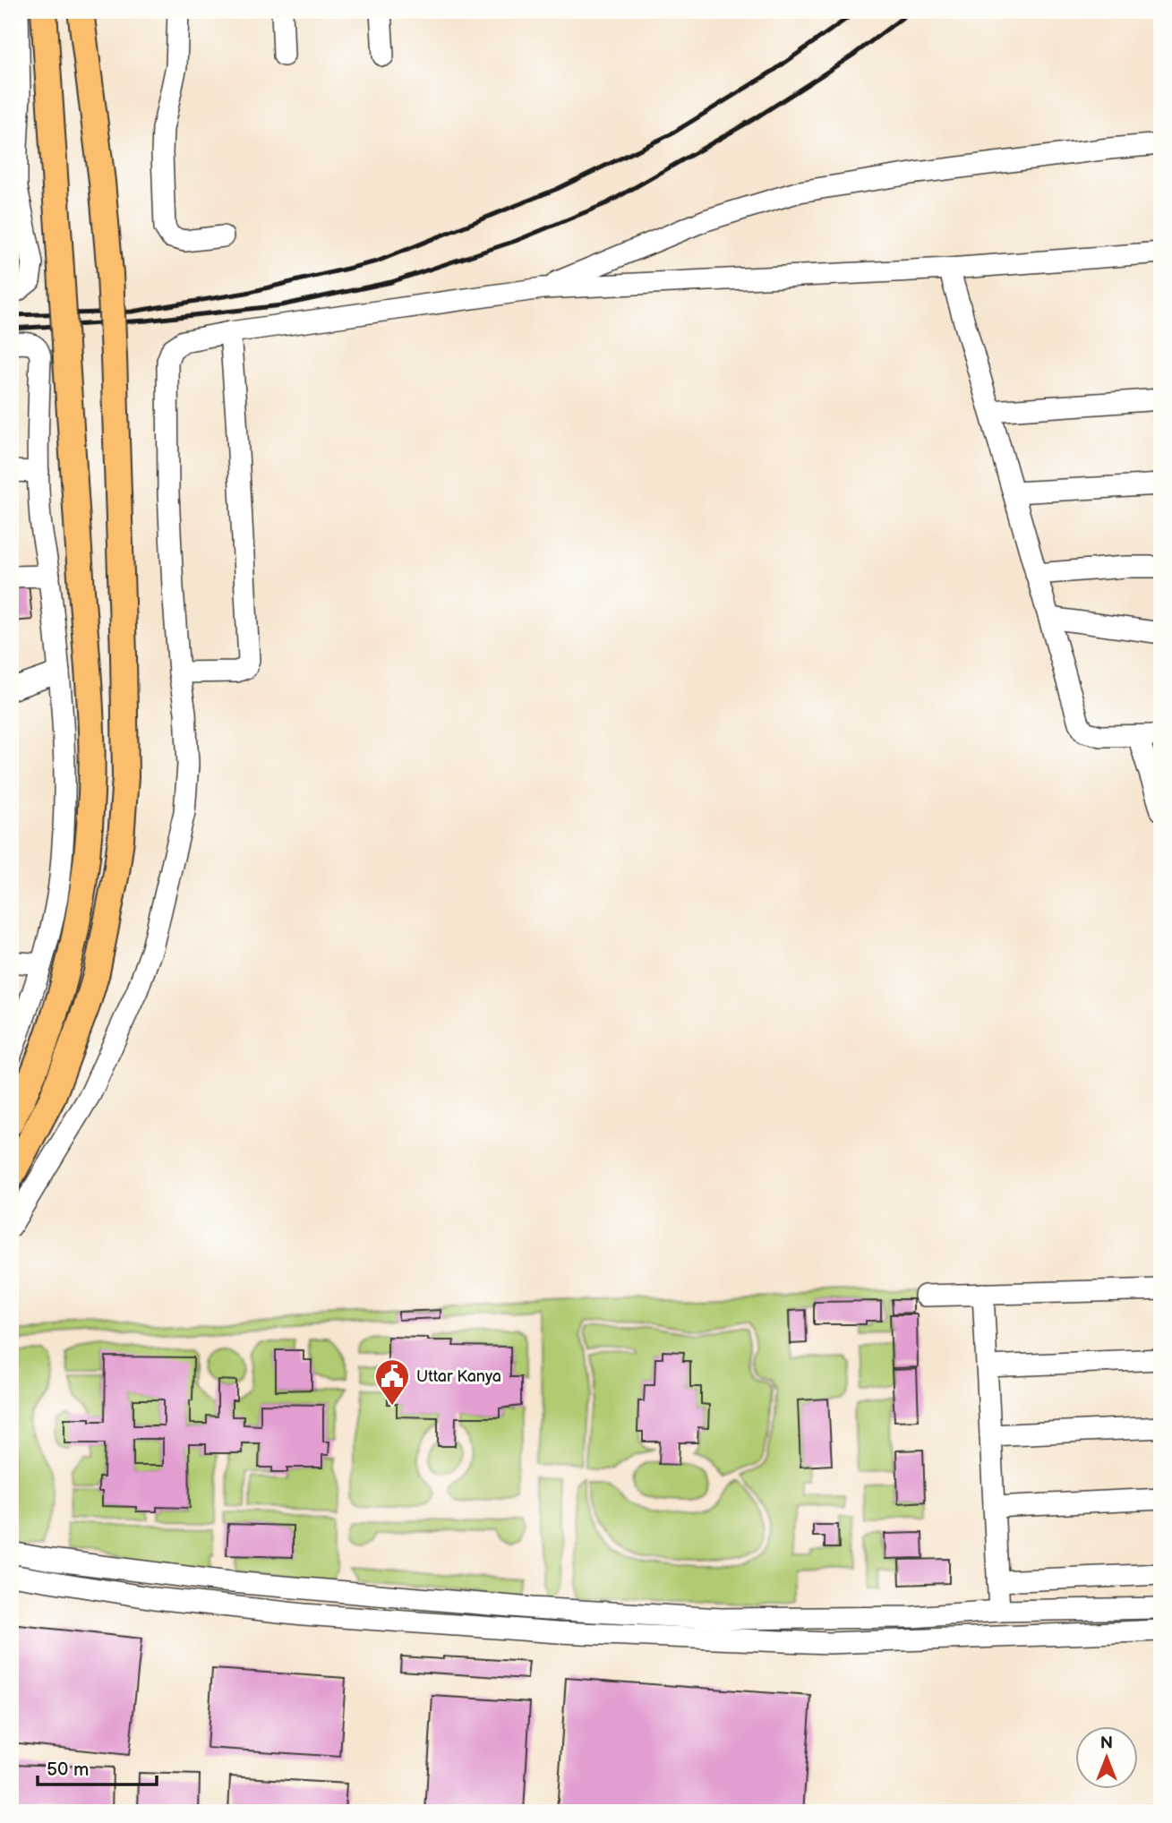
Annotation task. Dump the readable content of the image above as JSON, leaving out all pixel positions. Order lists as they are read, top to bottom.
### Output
{
  "places": {
    "public building": ["Uttar Kanya"]
  },
  "scale_bar": "50 m",
  "north": "top"
}
